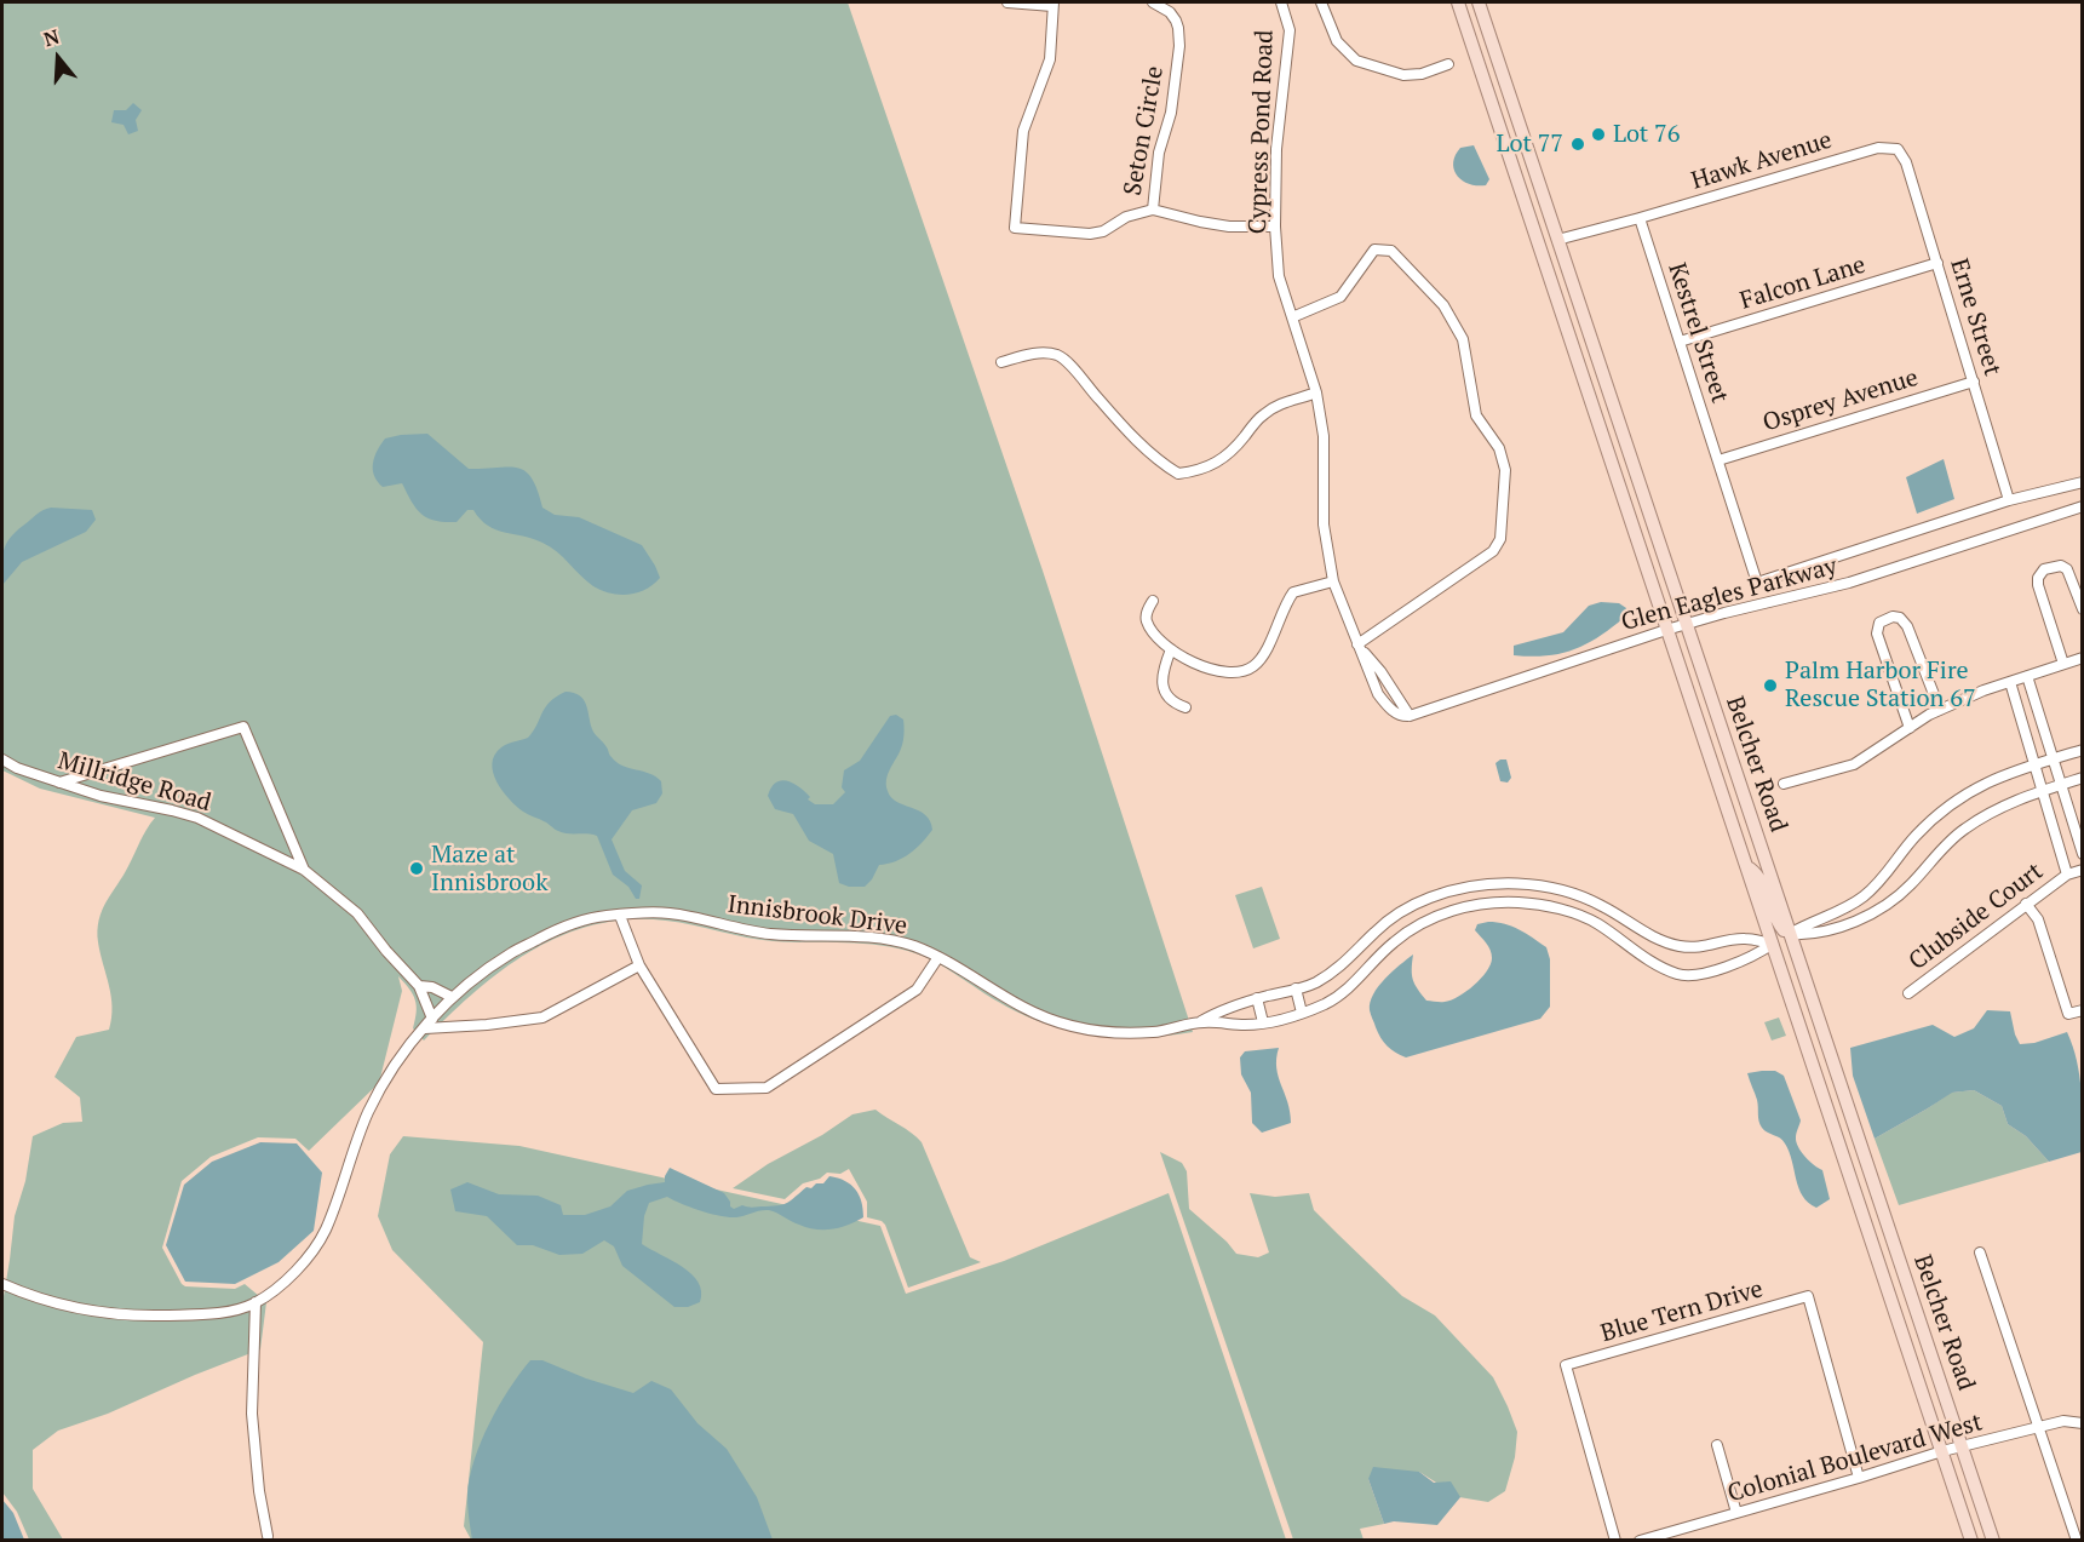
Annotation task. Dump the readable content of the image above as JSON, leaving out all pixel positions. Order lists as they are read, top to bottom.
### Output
{
  "streets": {
    "main road": ["Belcher Road"],
    "street": [
      "Seton Circle",
      "Cypress Pond Road",
      "Hawk Avenue",
      "Falcon Lane",
      "Erne Street",
      "Kestrel Street",
      "Osprey Avenue",
      "Glen Eagles Parkway",
      "Millridge Road",
      "Innisbrook Drive",
      "Clubside Court",
      "Blue Tern Drive",
      "Colonial Boulevard West"
    ]
  },
  "crossings": [
    ["Cypress Pond Road", "Glen Eagles Parkway"],
    ["Hawk Avenue", "Erne Street"],
    ["Hawk Avenue", "Kestrel Street"],
    ["Hawk Avenue", "Belcher Road"],
    ["Falcon Lane", "Erne Street"],
    ["Falcon Lane", "Kestrel Street"],
    ["Erne Street", "Kestrel Street"],
    ["Erne Street", "Osprey Avenue"],
    ["Kestrel Street", "Osprey Avenue"],
    ["Glen Eagles Parkway", "Belcher Road"],
    ["Belcher Road", "Innisbrook Drive"],
    ["Belcher Road", "Colonial Boulevard West"],
    ["Millridge Road", "Innisbrook Drive"],
    ["Blue Tern Drive", "Colonial Boulevard West"]
  ],
  "places": [
    "Lot 76",
    "Lot 77",
    "Palm Harbor Fire Rescue Station 67",
    "Maze at Innisbrook"
  ],
  "north": "top"
}
